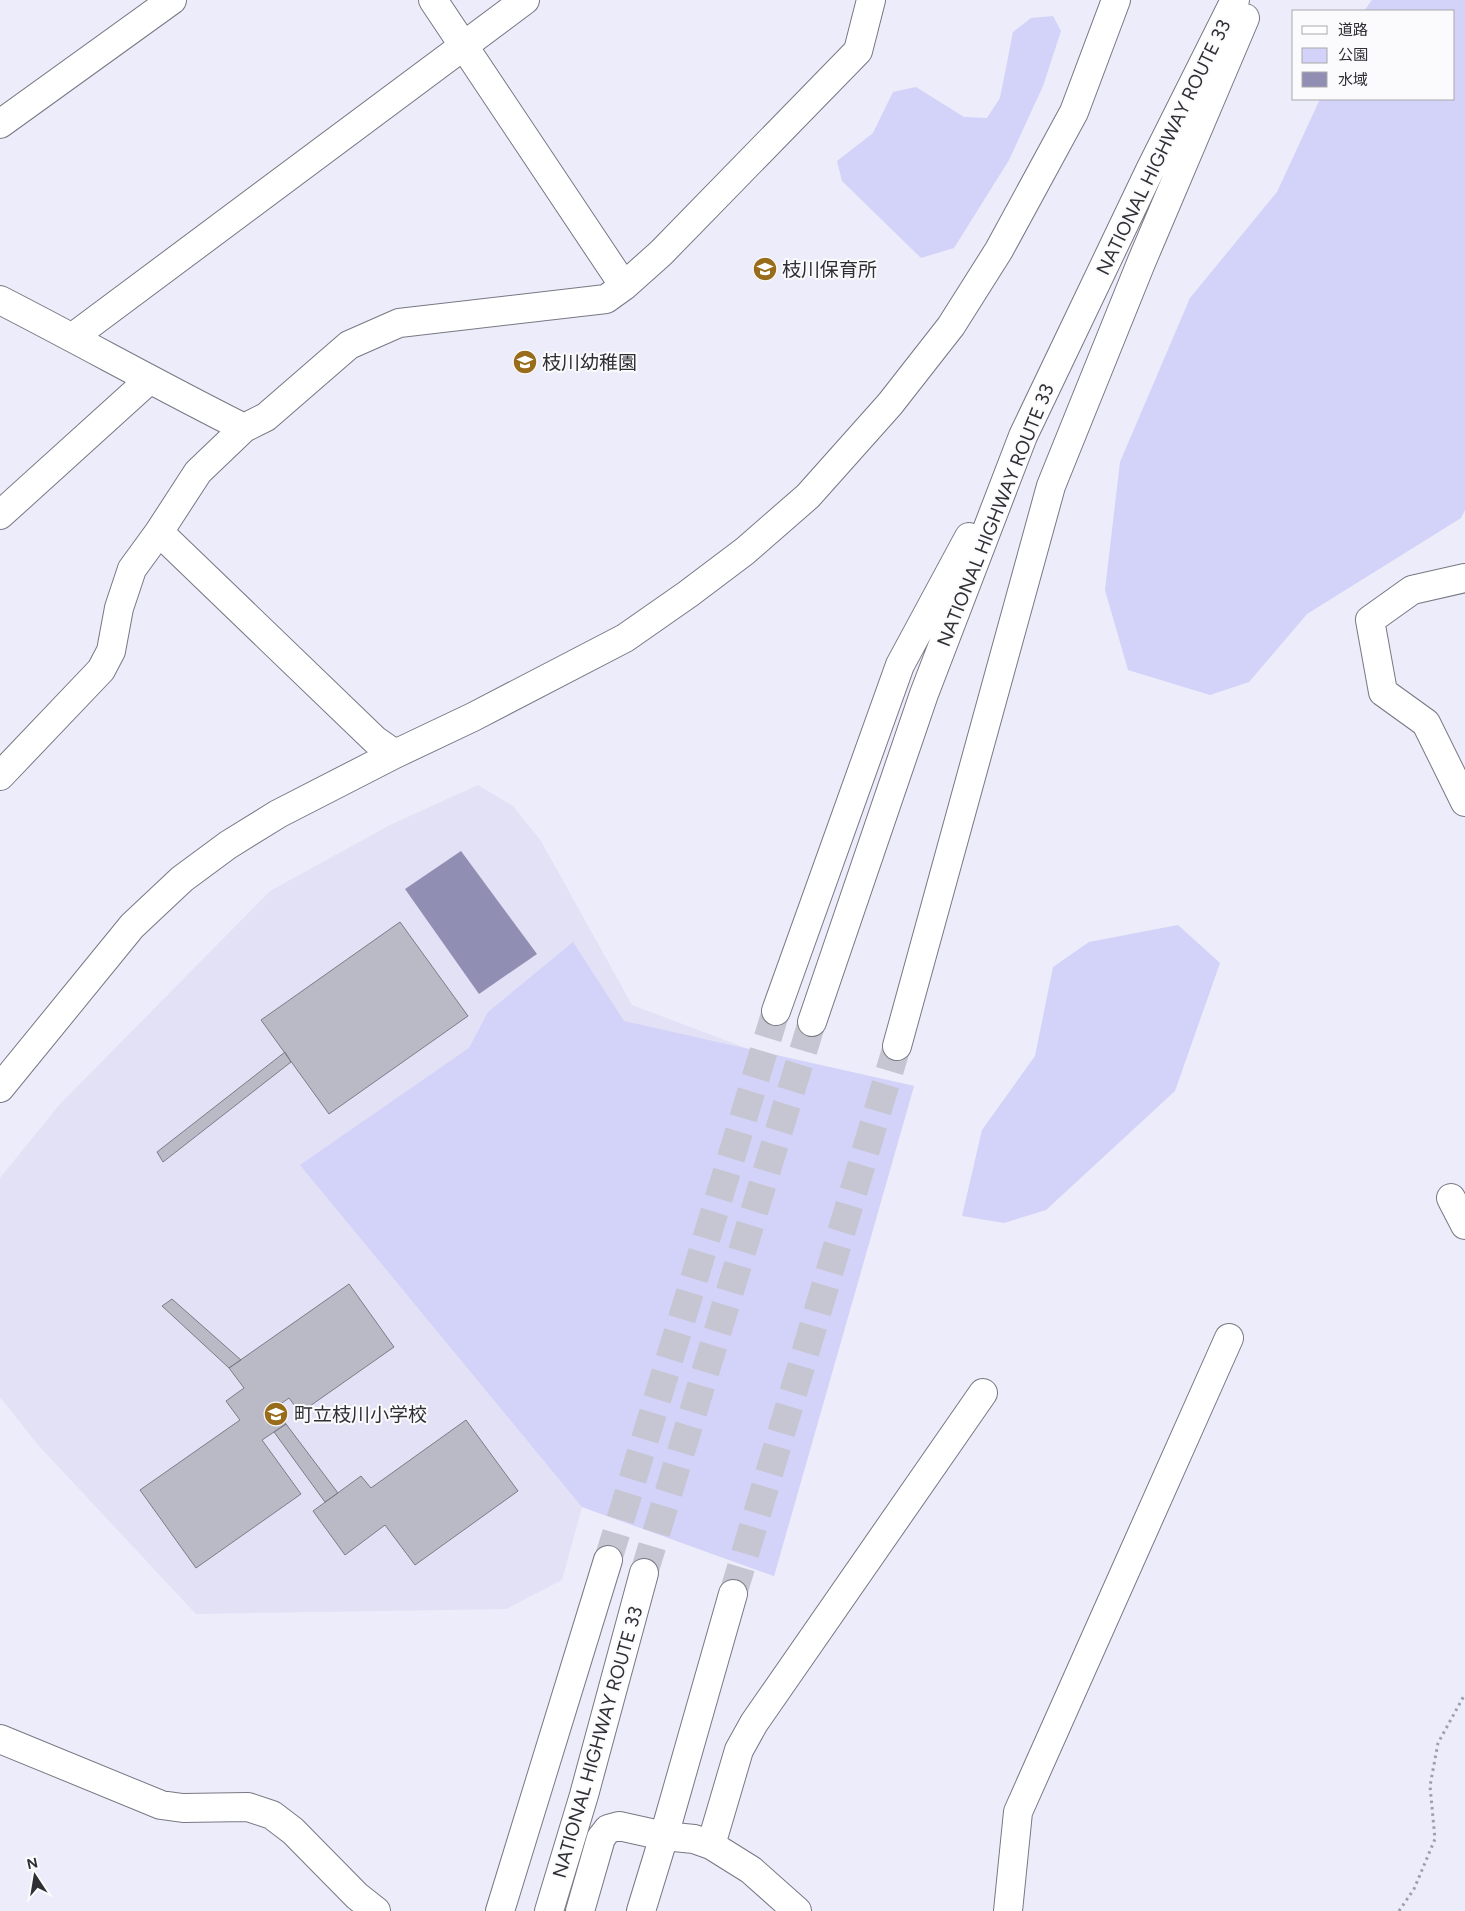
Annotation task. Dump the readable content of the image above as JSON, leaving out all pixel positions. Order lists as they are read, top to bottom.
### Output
{
  "streets": {
    "main road": ["NATIONAL HIGHWAY ROUTE 33"]
  },
  "places": {
    "school or university": ["枝川保育所", "枝川幼稚園", "町立枝川小学校"]
  },
  "legend": ["道路", "公園", "水域"],
  "north": "top"
}
